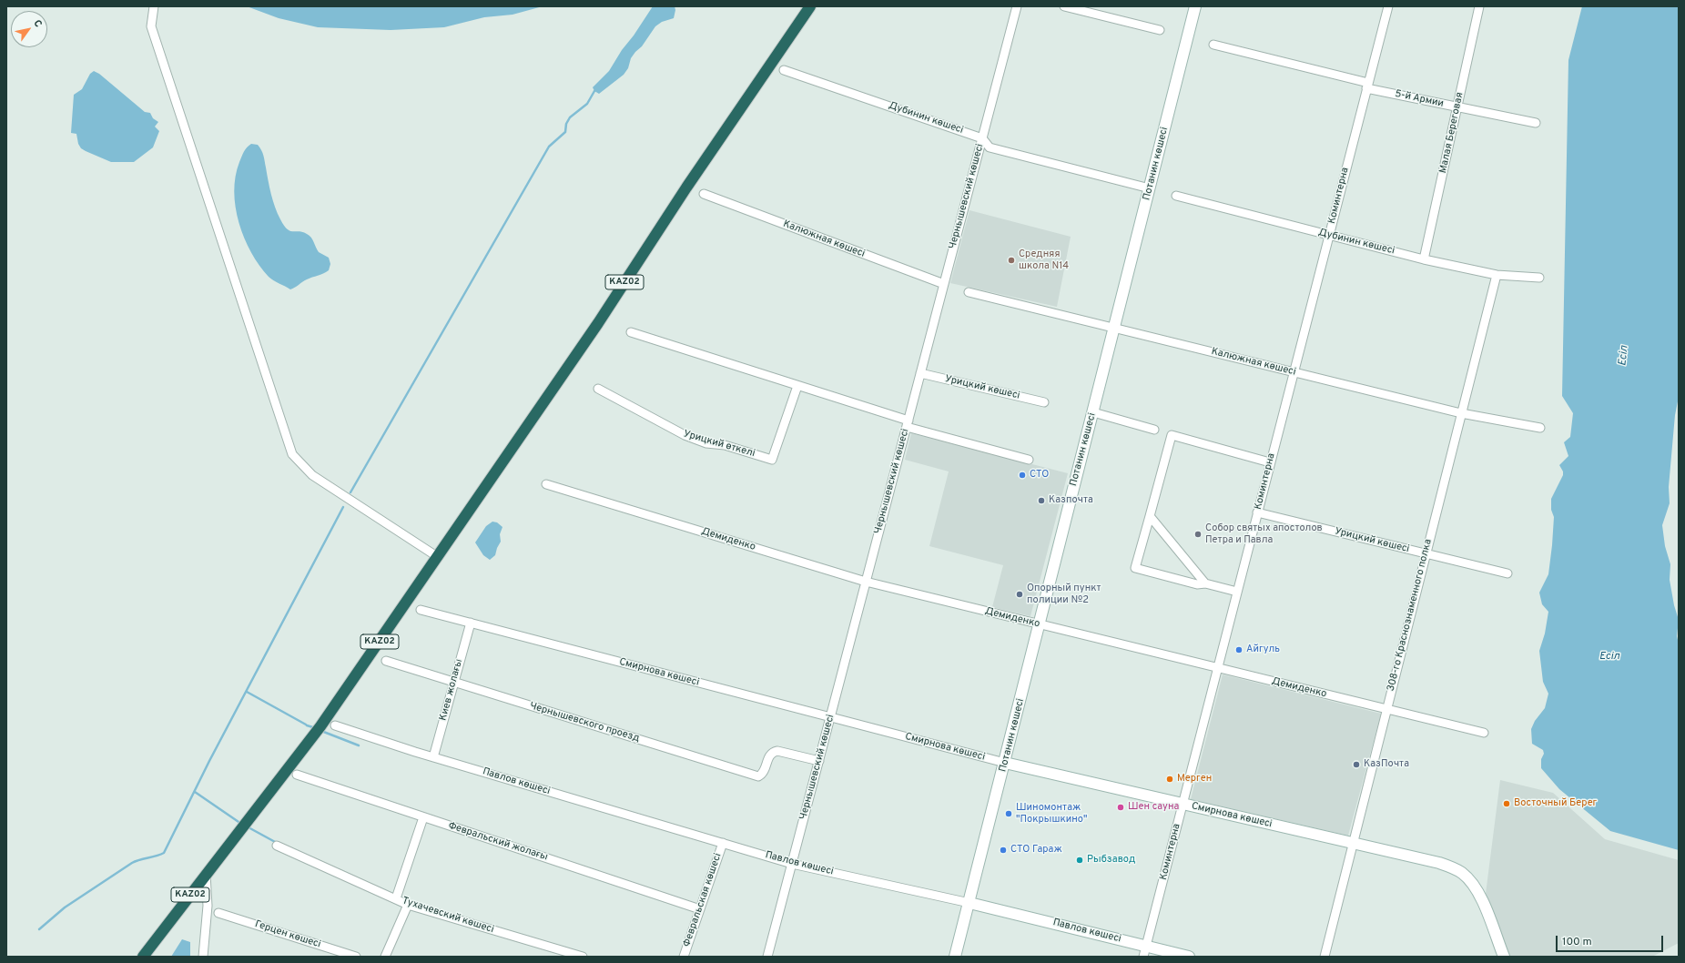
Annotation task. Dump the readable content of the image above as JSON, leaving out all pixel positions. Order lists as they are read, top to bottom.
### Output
{
  "streets": {
    "highway": ["KAZ02"],
    "main road": ["Потанин көшесі", "Смирнова көшесі", "Павлов көшесі"],
    "street": [
      "5-й Армии",
      "Дубинин көшесі",
      "Малая Береговая",
      "Коминтерна",
      "Чернышевский көшесі",
      "Калюжная көшесі",
      "Урицкий көшесі",
      "Урицкий өткелі",
      "Демиденко",
      "308-го Краснознаменного полка",
      "Киев жолағы",
      "Чернышевского проезд",
      "Февральский жолағы",
      "Февральская көшесі",
      "Тухачевский көшесі",
      "Герцен көшесі"
    ]
  },
  "crossings": [
    ["5-й Армии", "Малая Береговая"],
    ["5-й Армии", "Коминтерна"],
    ["Дубинин көшесі", "Малая Береговая"],
    ["Дубинин көшесі", "Потанин көшесі"],
    ["Дубинин көшесі", "Коминтерна"],
    ["Дубинин көшесі", "Чернышевский көшесі"],
    ["Дубинин көшесі", "308-го Краснознаменного полка"],
    ["Потанин көшесі", "Калюжная көшесі"],
    ["Потанин көшесі", "Демиденко"],
    ["Потанин көшесі", "Смирнова көшесі"],
    ["Потанин көшесі", "Павлов көшесі"],
    ["Коминтерна", "Калюжная көшесі"],
    ["Коминтерна", "Урицкий көшесі"],
    ["Коминтерна", "Демиденко"],
    ["Коминтерна", "Смирнова көшесі"],
    ["Коминтерна", "Павлов көшесі"],
    ["Чернышевский көшесі", "Калюжная көшесі"],
    ["Чернышевский көшесі", "Урицкий көшесі"],
    ["Чернышевский көшесі", "Демиденко"],
    ["Чернышевский көшесі", "Смирнова көшесі"],
    ["Чернышевский көшесі", "Чернышевского проезд"],
    ["Чернышевский көшесі", "Павлов көшесі"],
    ["Калюжная көшесі", "308-го Краснознаменного полка"],
    ["Урицкий көшесі", "308-го Краснознаменного полка"],
    ["Демиденко", "308-го Краснознаменного полка"],
    ["308-го Краснознаменного полка", "Смирнова көшесі"],
    ["Смирнова көшесі", "Киев жолағы"],
    ["Киев жолағы", "Чернышевского проезд"],
    ["Киев жолағы", "Павлов көшесі"],
    ["Павлов көшесі", "Февральская көшесі"],
    ["Февральский жолағы", "Февральская көшесі"]
  ],
  "water": ["Есіл"],
  "places": [
    "Средняя школа N14",
    "СТО",
    "Казпочта",
    "Собор святых апостолов Петра и Павла",
    "Опорный пункт полиции №2",
    "Айгуль",
    "КазПочта",
    "Мерген",
    "Восточный Берег",
    "Шен сауна",
    "Шиномонтаж \"Покрышкино\"",
    "СТО Гараж",
    "Рыбзавод"
  ],
  "scale_bar": "100 m",
  "north": "top right"
}
